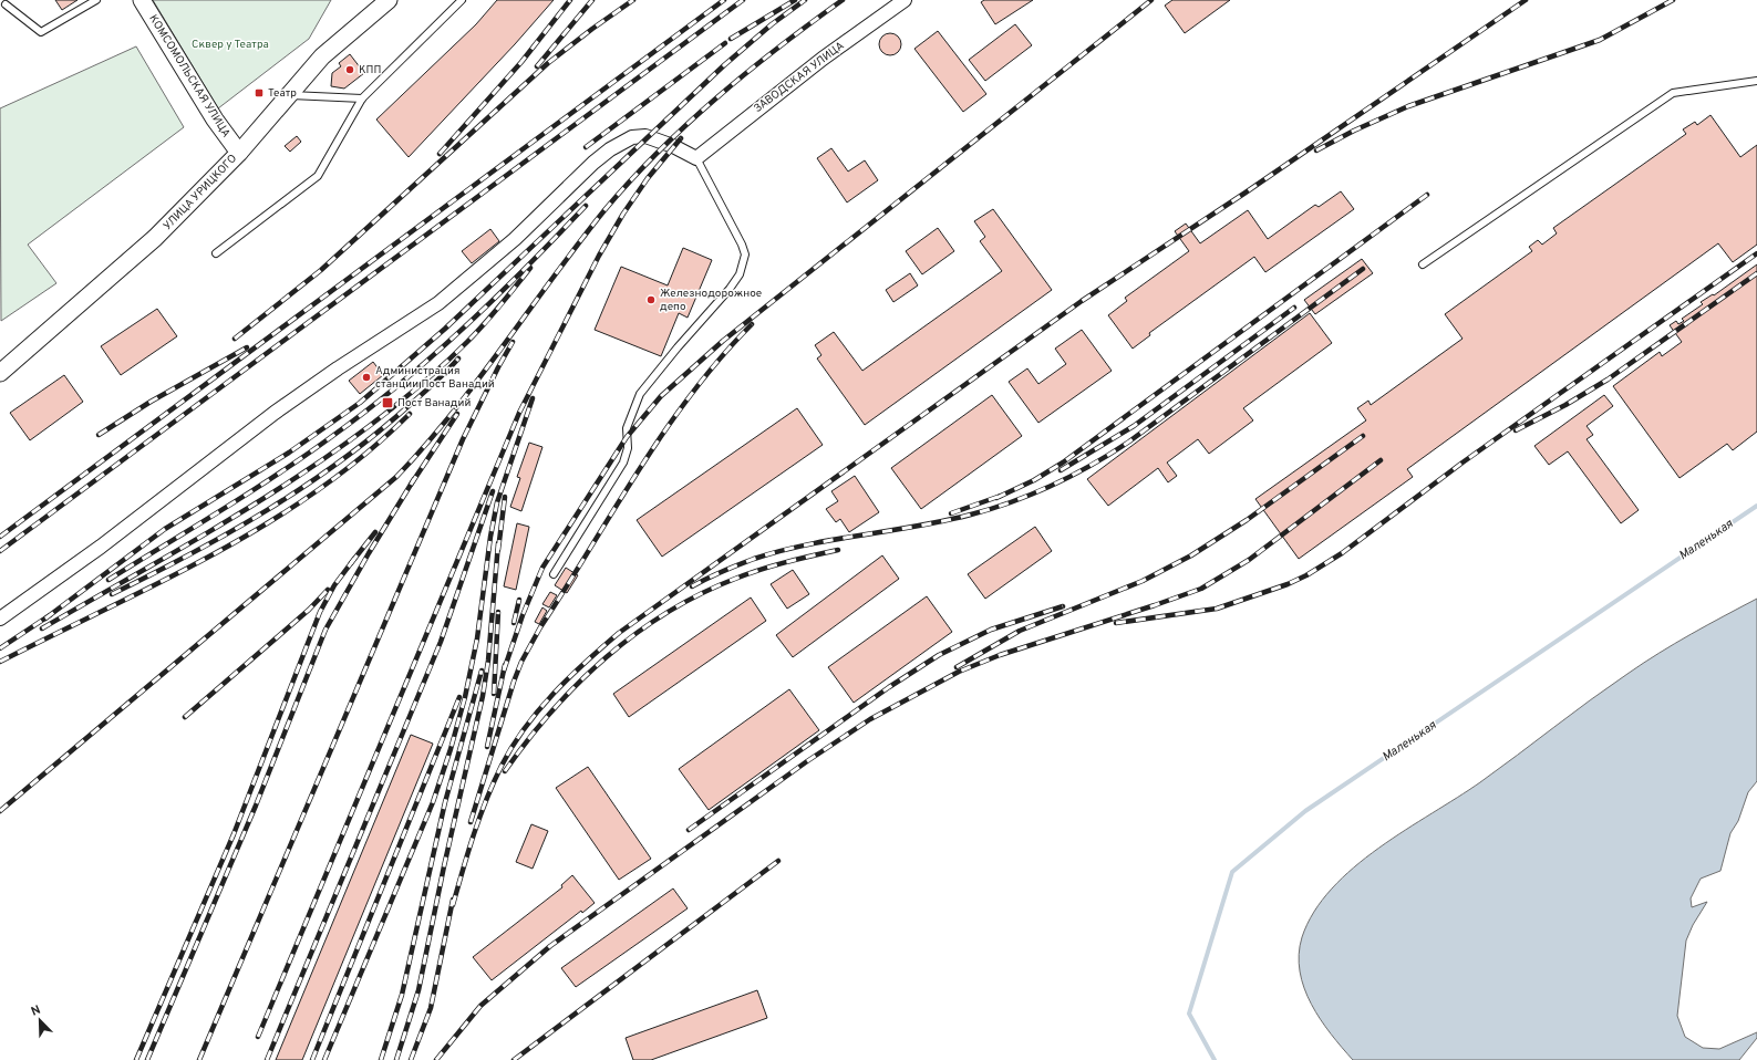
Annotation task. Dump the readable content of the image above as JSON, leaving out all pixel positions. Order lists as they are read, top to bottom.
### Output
{
  "streets": {
    "street": ["КОМСОМОЛЬСКАЯ УЛИЦА", "ЗАВОДСКАЯ УЛИЦА", "УЛИЦА УРИЦКОГО"]
  },
  "crossings": [
    ["КОМСОМОЛЬСКАЯ УЛИЦА", "УЛИЦА УРИЦКОГО"]
  ],
  "water": ["Маленькая"],
  "parks": ["Сквер у Театра"],
  "places": {
    "other": ["КПП", "Железнодорожное депо", "Администрация станции Пост Ванадий"],
    "transit": ["Театр", "Пост Ванадий"]
  },
  "north": "top left"
}
